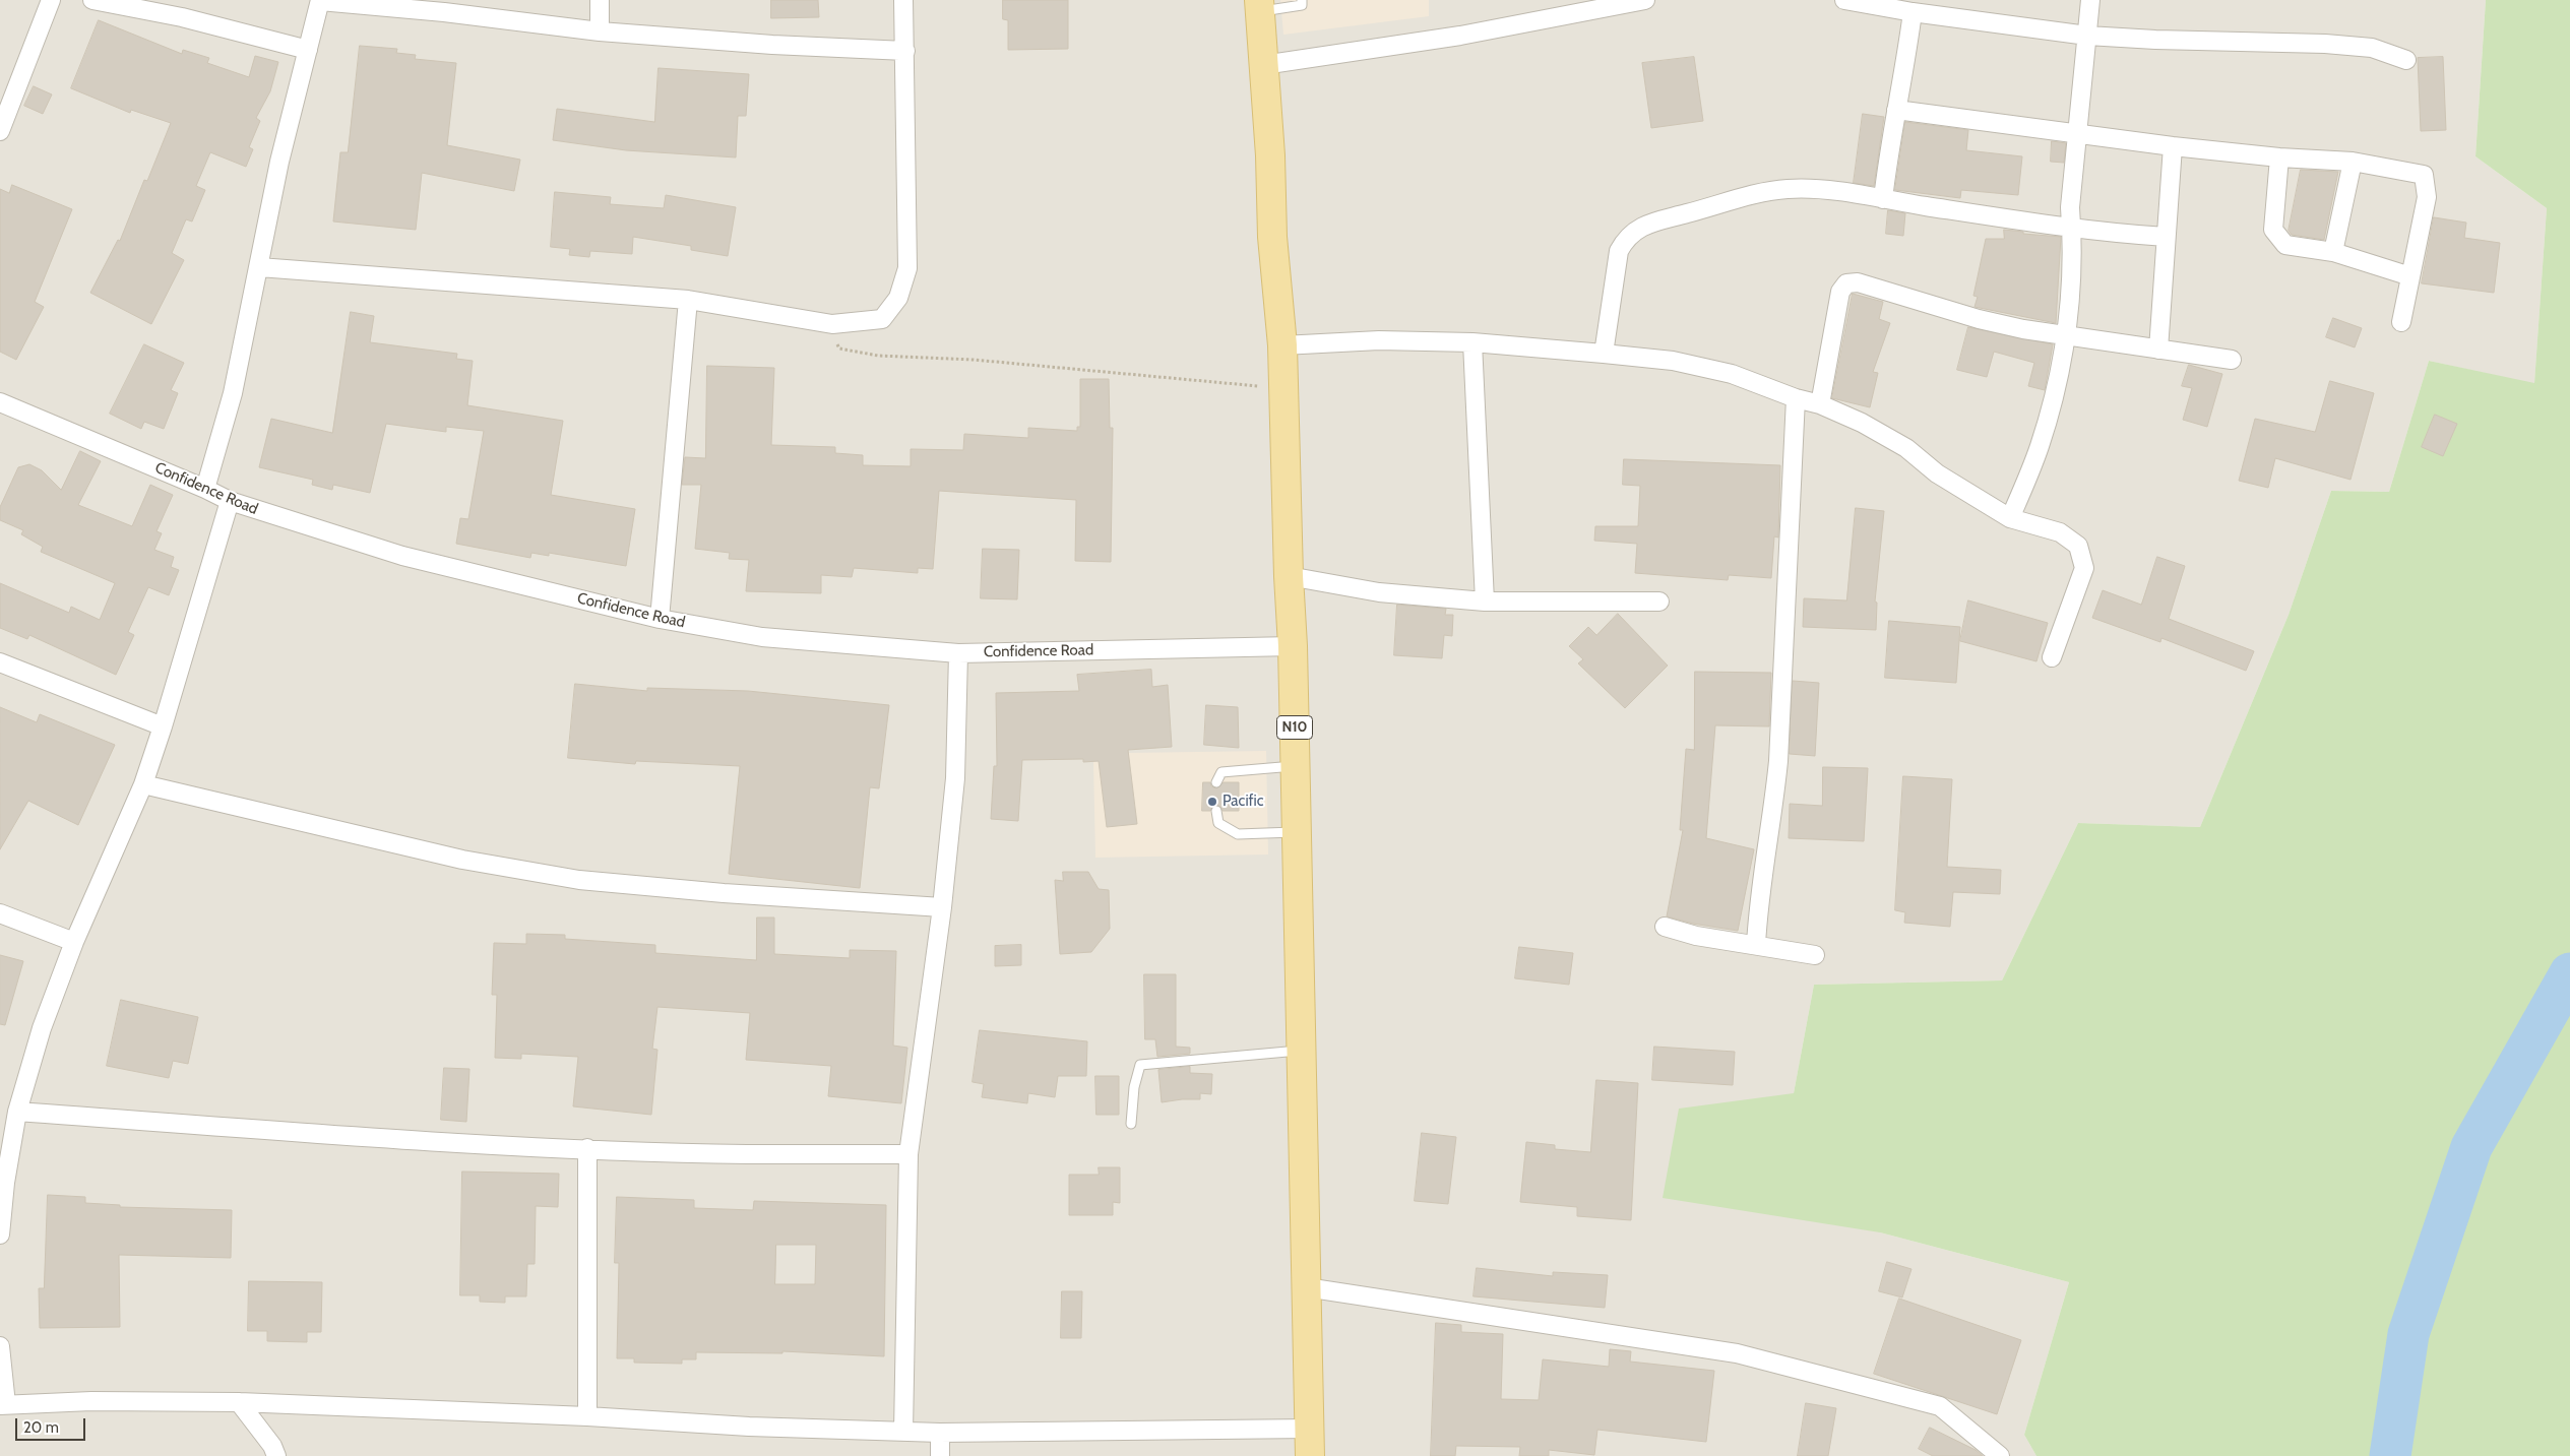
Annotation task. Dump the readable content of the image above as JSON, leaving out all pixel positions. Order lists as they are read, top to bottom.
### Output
{
  "streets": {
    "main road": ["N10"],
    "street": ["Confidence Road"]
  },
  "crossings": [
    ["Confidence Road", "N10"]
  ],
  "places": ["Pacific"],
  "scale_bar": "20 m"
}
